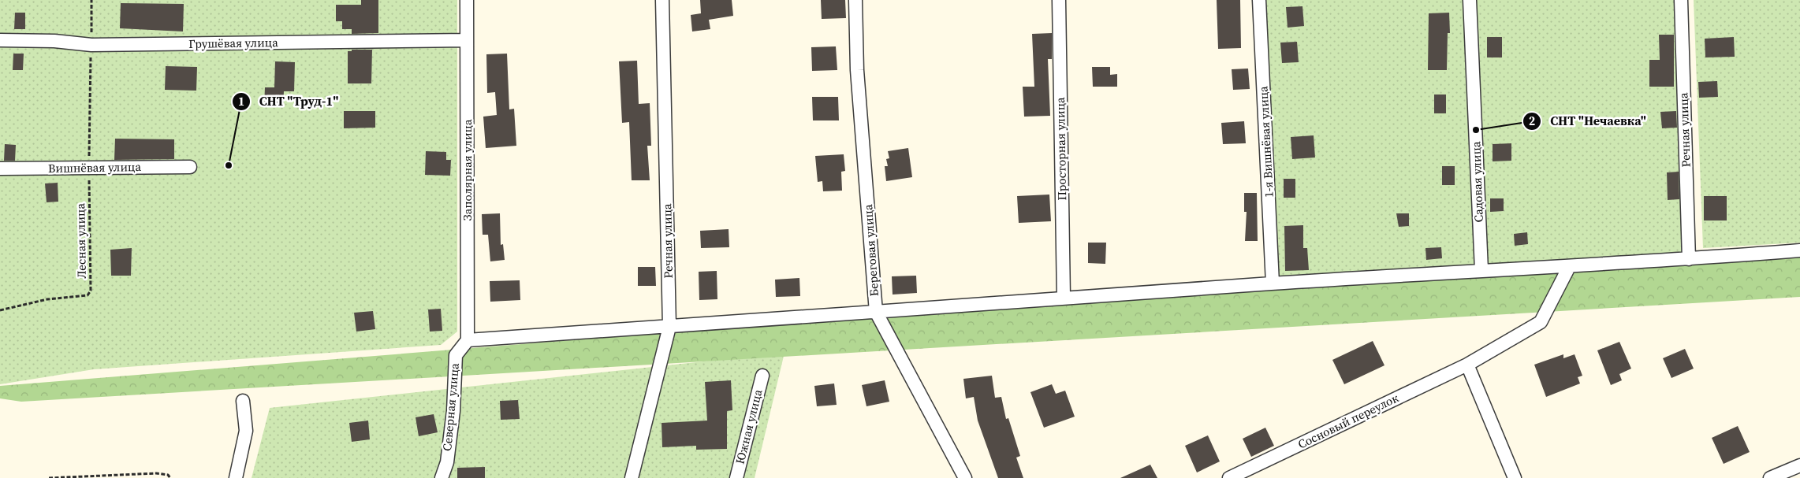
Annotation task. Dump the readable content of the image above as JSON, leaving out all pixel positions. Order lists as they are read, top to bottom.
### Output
{
  "streets": {
    "street": [
      "Грушёвая улица",
      "Речная улица",
      "1-я Вишнёвая улица",
      "Просторная улица",
      "Вишнёвая улица",
      "Заполярная улица",
      "Садовая улица",
      "Береговая улица",
      "Северная улица",
      "Сосновый переулок",
      "Южная улица"
    ],
    "path": ["Лесная улица"]
  },
  "crossings": [
    ["Грушёвая улица", "Заполярная улица"],
    ["Грушёвая улица", "Лесная улица"],
    ["Вишнёвая улица", "Лесная улица"],
    ["Заполярная улица", "Северная улица"]
  ],
  "places": ["СНТ \"Нечаевка\"", "СНТ \"Труд-1\""]
}
